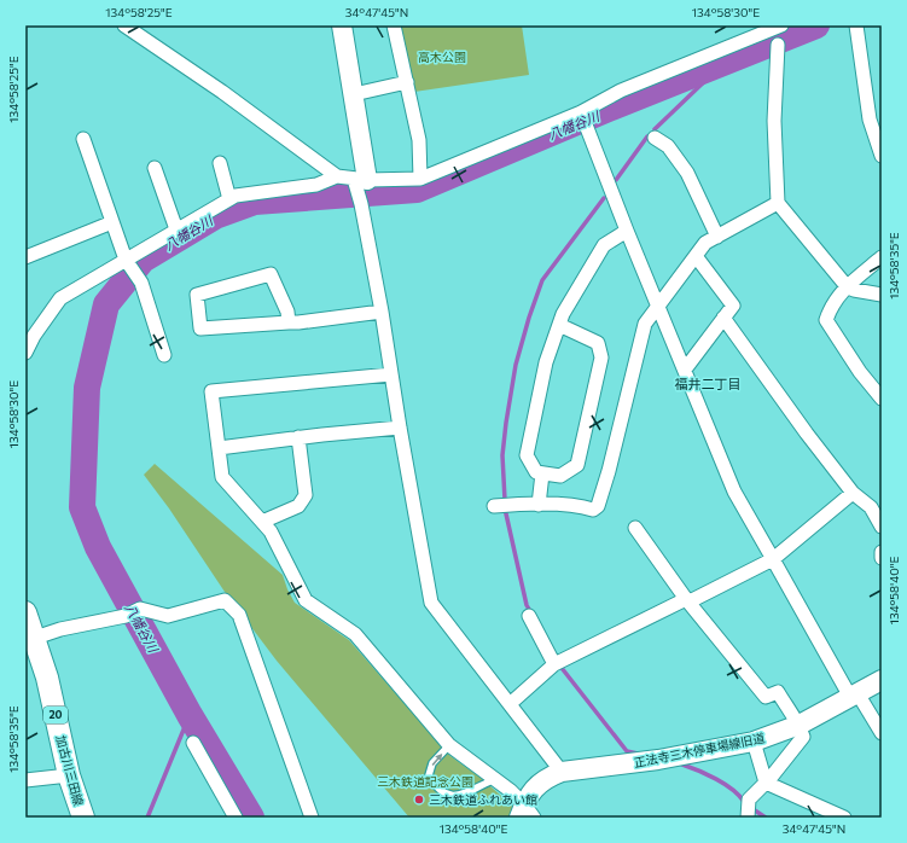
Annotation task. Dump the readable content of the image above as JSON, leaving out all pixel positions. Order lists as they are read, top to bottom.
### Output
{
  "streets": {
    "main road": ["20", "加古川三田線"],
    "street": ["正法寺三木停車場線旧道"]
  },
  "districts": ["福井二丁目"],
  "water": ["八幡谷川"],
  "parks": ["高木公園", "三木鉄道記念公園"],
  "places": ["三木鉄道ふれあい館"],
  "coordinates": [
    "134°58'25\"E",
    "34°47'45\"N",
    "134°58'30\"E",
    "134°58'35\"E",
    "134°58'40\"E"
  ]
}
